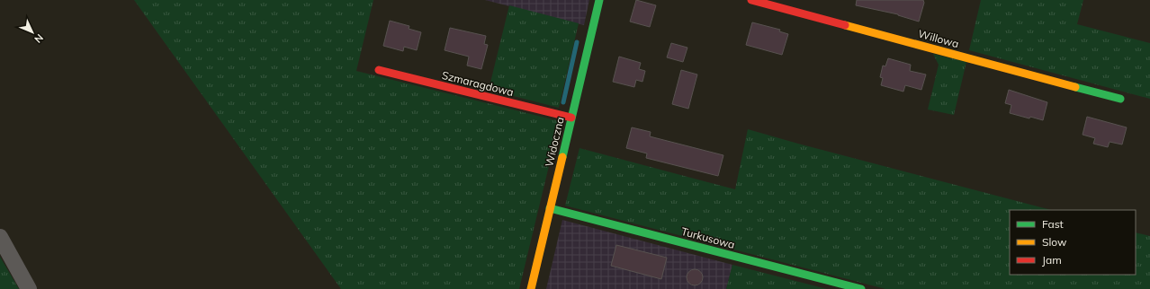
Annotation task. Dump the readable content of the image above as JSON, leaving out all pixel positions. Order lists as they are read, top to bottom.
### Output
{
  "streets": {
    "street": [
      "Willowa",
      "Szmaragdowa",
      "Widoczna",
      "Turkusowa"
    ]
  },
  "crossings": [
    ["Szmaragdowa", "Widoczna"],
    ["Widoczna", "Turkusowa"]
  ],
  "legend": ["Fast", "Slow", "Jam"],
  "north": "bottom right"
}
